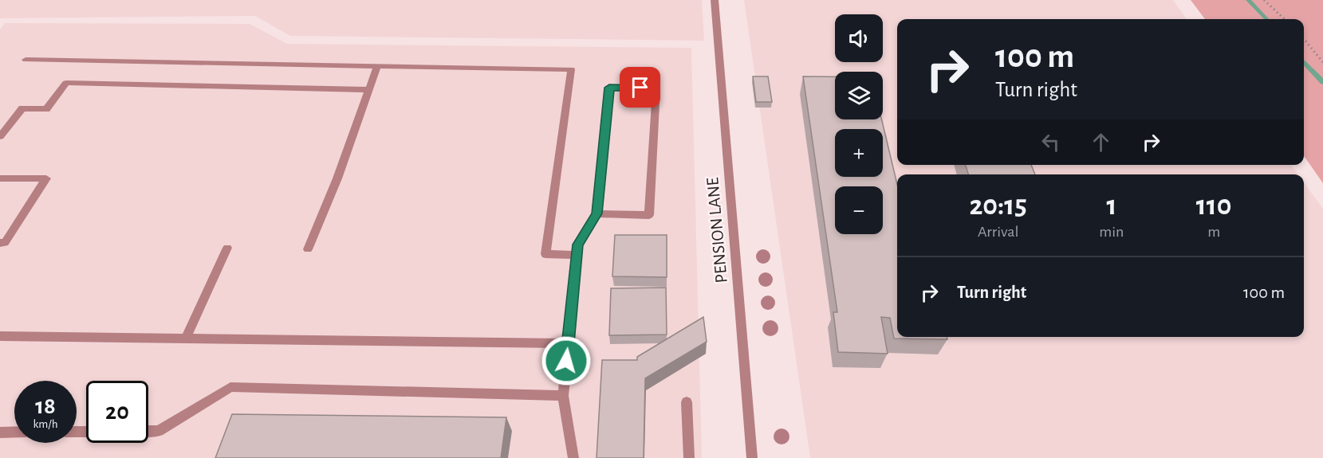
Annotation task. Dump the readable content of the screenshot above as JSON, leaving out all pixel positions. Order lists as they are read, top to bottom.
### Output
{
  "streets": {
    "street": ["PENSION LANE"]
  },
  "page": {
    "map_buttons": ["+", "−"],
    "turn": ["100 m", "Turn right"],
    "eta": [
      "20:15",
      "Arrival",
      "1",
      "min",
      "110",
      "m"
    ],
    "list": [
      {
        "name": "Turn right",
        "value": "100 m"
      }
    ],
    "speed": "18 km/h",
    "limit": "20"
  }
}
